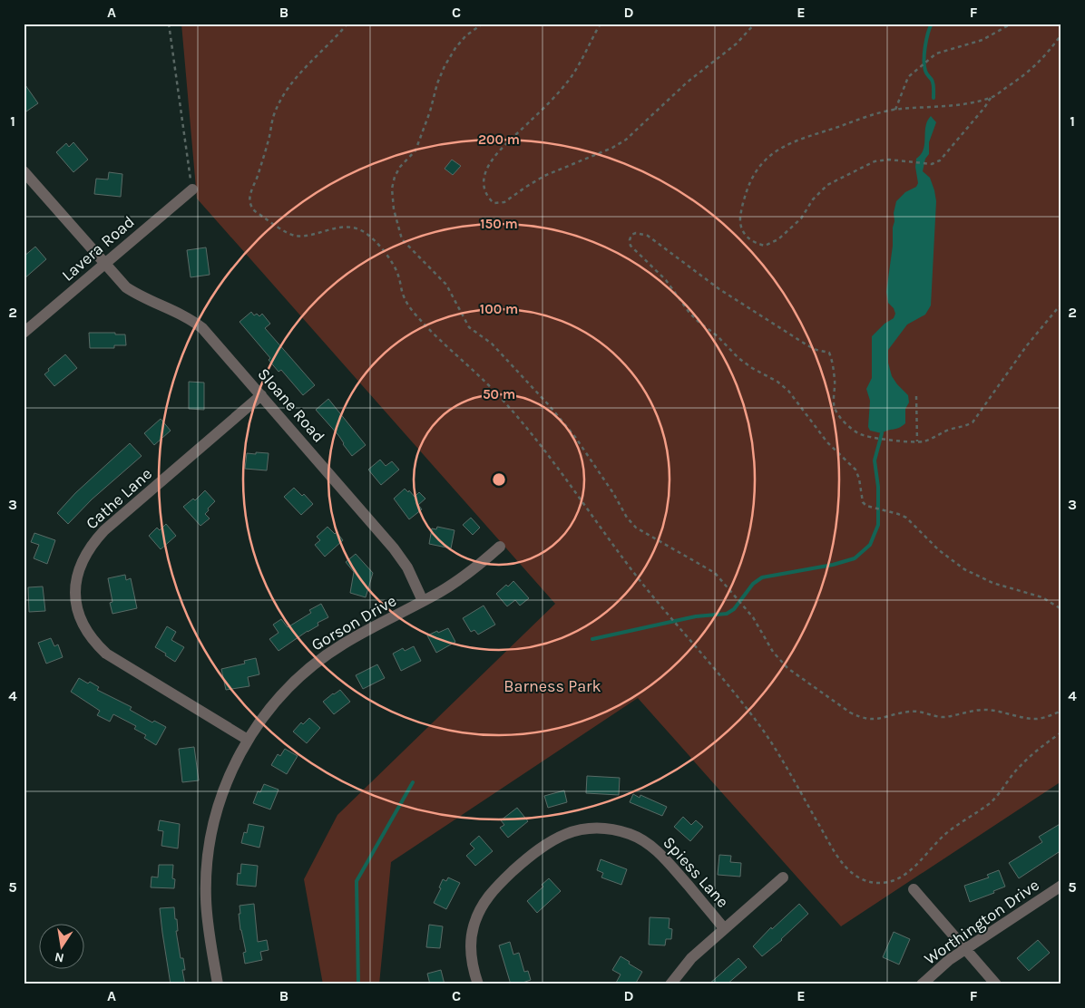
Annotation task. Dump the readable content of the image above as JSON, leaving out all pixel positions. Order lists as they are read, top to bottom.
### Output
{
  "streets": {
    "street": [
      "Lavera Road",
      "Sloane Road",
      "Cathe Lane",
      "Gorson Drive",
      "Spiess Lane",
      "Worthington Drive"
    ]
  },
  "crossings": [
    ["Lavera Road", "Sloane Road"],
    ["Sloane Road", "Cathe Lane"],
    ["Sloane Road", "Gorson Drive"],
    ["Cathe Lane", "Gorson Drive"]
  ],
  "parks": ["Barness Park"],
  "north": "bottom",
  "grid": {
    "columns": [
      "A",
      "B",
      "C",
      "D",
      "E",
      "F"
    ],
    "rows": [
      "1",
      "2",
      "3",
      "4",
      "5"
    ]
  },
  "rings": [
    "200 m",
    "150 m",
    "100 m",
    "50 m"
  ]
}
